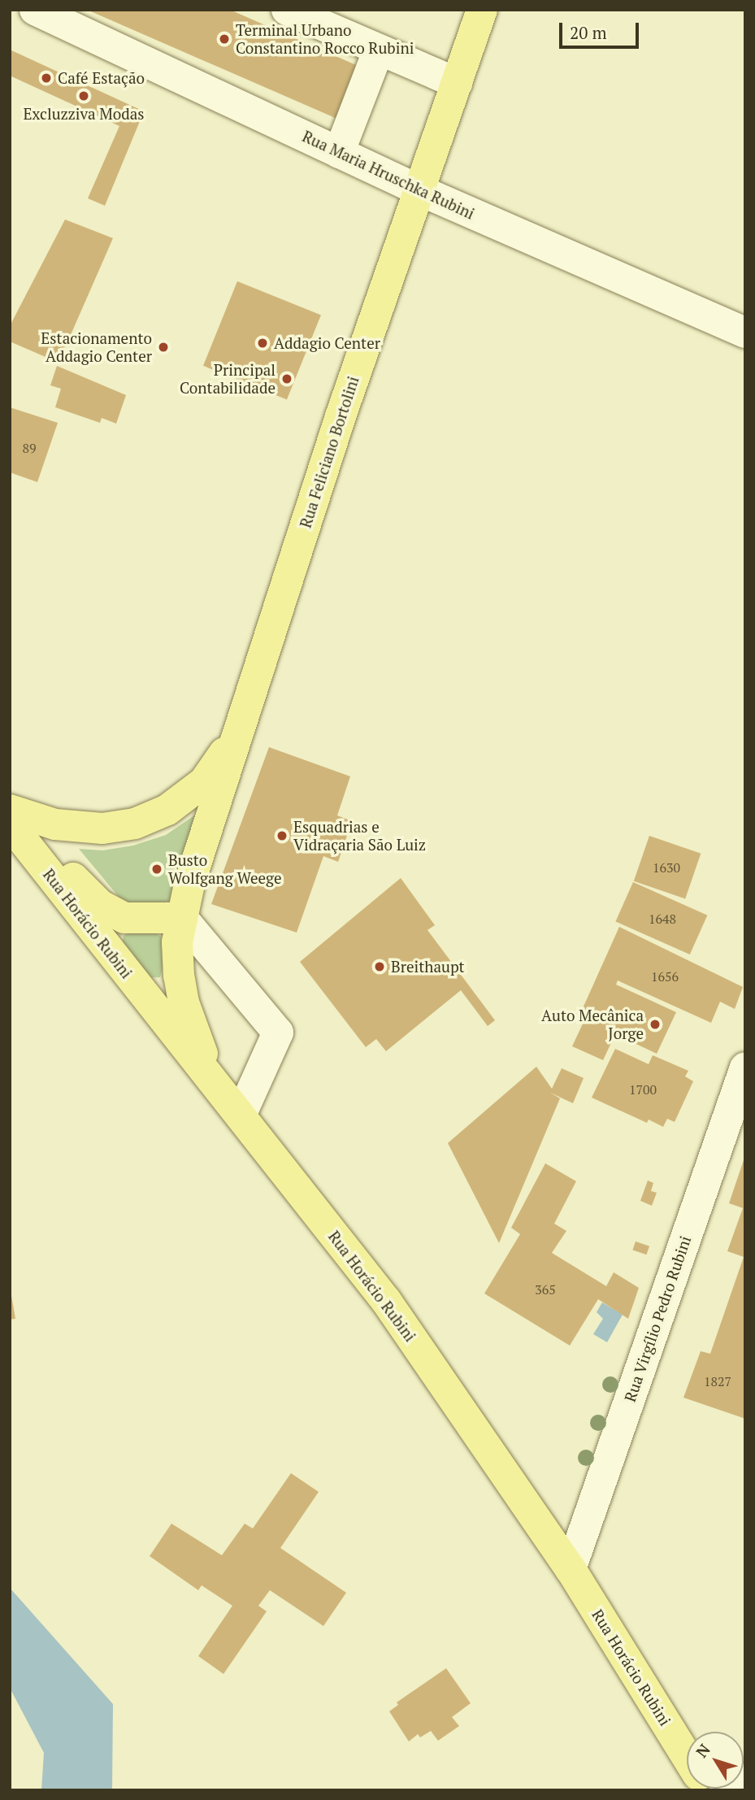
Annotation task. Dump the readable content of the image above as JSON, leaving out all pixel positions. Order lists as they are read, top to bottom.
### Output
{
  "streets": {
    "main road": ["Rua Feliciano Bortolini", "Rua Horácio Rubini"],
    "street": ["Rua Maria Hruschka Rubini", "Rua Virgílio Pedro Rubini"]
  },
  "crossings": [
    ["Rua Maria Hruschka Rubini", "Rua Feliciano Bortolini"],
    ["Rua Feliciano Bortolini", "Rua Horácio Rubini"],
    ["Rua Horácio Rubini", "Rua Virgílio Pedro Rubini"]
  ],
  "places": [
    "Terminal Urbano Constantino Rocco Rubini",
    "Café Estação",
    "Excluzziva Modas",
    "Addagio Center",
    "Estacionamento Addagio Center",
    "Principal Contabilidade",
    "Esquadrias e Vidraçaria São Luiz",
    "Busto Wolfgang Weege",
    "Breithaupt",
    "Auto Mecânica Jorge"
  ],
  "house_numbers": [
    "89",
    "1630",
    "1648",
    "1656",
    "1700",
    "365",
    "1827"
  ],
  "scale_bar": "20 m",
  "north": "top left"
}
